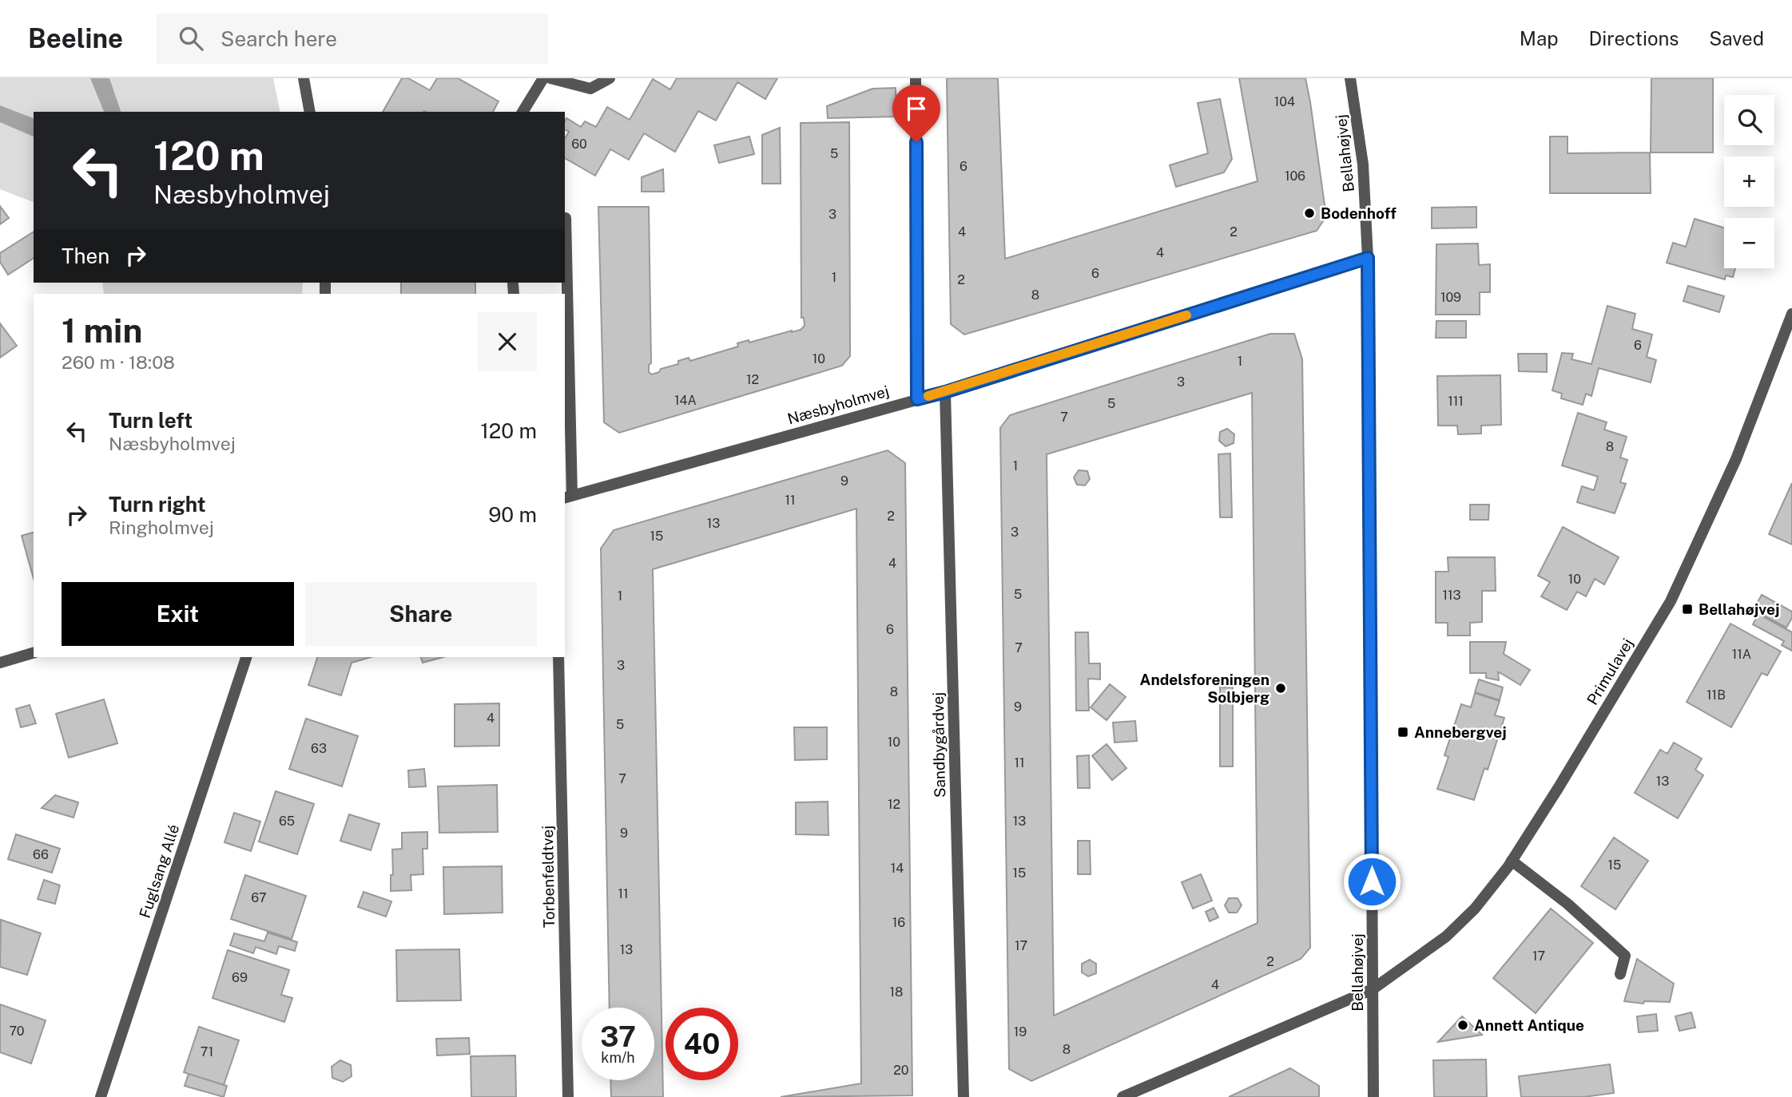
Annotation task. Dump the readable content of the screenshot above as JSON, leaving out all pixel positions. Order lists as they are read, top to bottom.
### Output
{
  "streets": {
    "street": [
      "Bellahøjvej",
      "Næsbyholmvej",
      "Primulavej",
      "Sandbygårdvej",
      "Fuglsang Allé",
      "Torbenfeldtvej"
    ]
  },
  "crossings": [
    ["Bellahøjvej", "Næsbyholmvej"],
    ["Bellahøjvej", "Primulavej"],
    ["Næsbyholmvej", "Sandbygårdvej"]
  ],
  "places": {
    "other": ["Bodenhoff", "Andelsforeningen Solbjerg", "Annett Antique"],
    "transit": ["Bellahøjvej", "Annebergvej"]
  },
  "house_numbers": [
    "104",
    "60",
    "5",
    "6",
    "106",
    "3",
    "4",
    "2",
    "4",
    "6",
    "1",
    "2",
    "8",
    "109",
    "6",
    "10",
    "1",
    "12",
    "3",
    "14A",
    "111",
    "5",
    "7",
    "8",
    "1",
    "9",
    "11",
    "2",
    "13",
    "3",
    "15",
    "4",
    "10",
    "5",
    "113",
    "1",
    "6",
    "7",
    "11A",
    "3",
    "8",
    "11B",
    "9",
    "4",
    "5",
    "10",
    "63",
    "11",
    "7",
    "13",
    "12",
    "65",
    "13",
    "9",
    "66",
    "15",
    "14",
    "15",
    "11",
    "67",
    "16",
    "17",
    "13",
    "17",
    "2",
    "69",
    "4",
    "18",
    "70",
    "19",
    "8",
    "71",
    "20"
  ],
  "page": {
    "header": "Beeline",
    "search": "Search here",
    "nav": ["Map", "Directions", "Saved"],
    "map_buttons": ["+", "−"],
    "turn": ["120 m", "Næsbyholmvej"],
    "then": "Then",
    "heading": ["1 min", "260 m · 18:08"],
    "list": [
      {
        "name": "Turn left",
        "note": "Næsbyholmvej",
        "value": "120 m"
      },
      {
        "name": "Turn right",
        "note": "Ringholmvej",
        "value": "90 m"
      }
    ],
    "buttons": ["Exit", "Share"],
    "speed": "37 km/h",
    "limit": "40"
  }
}
